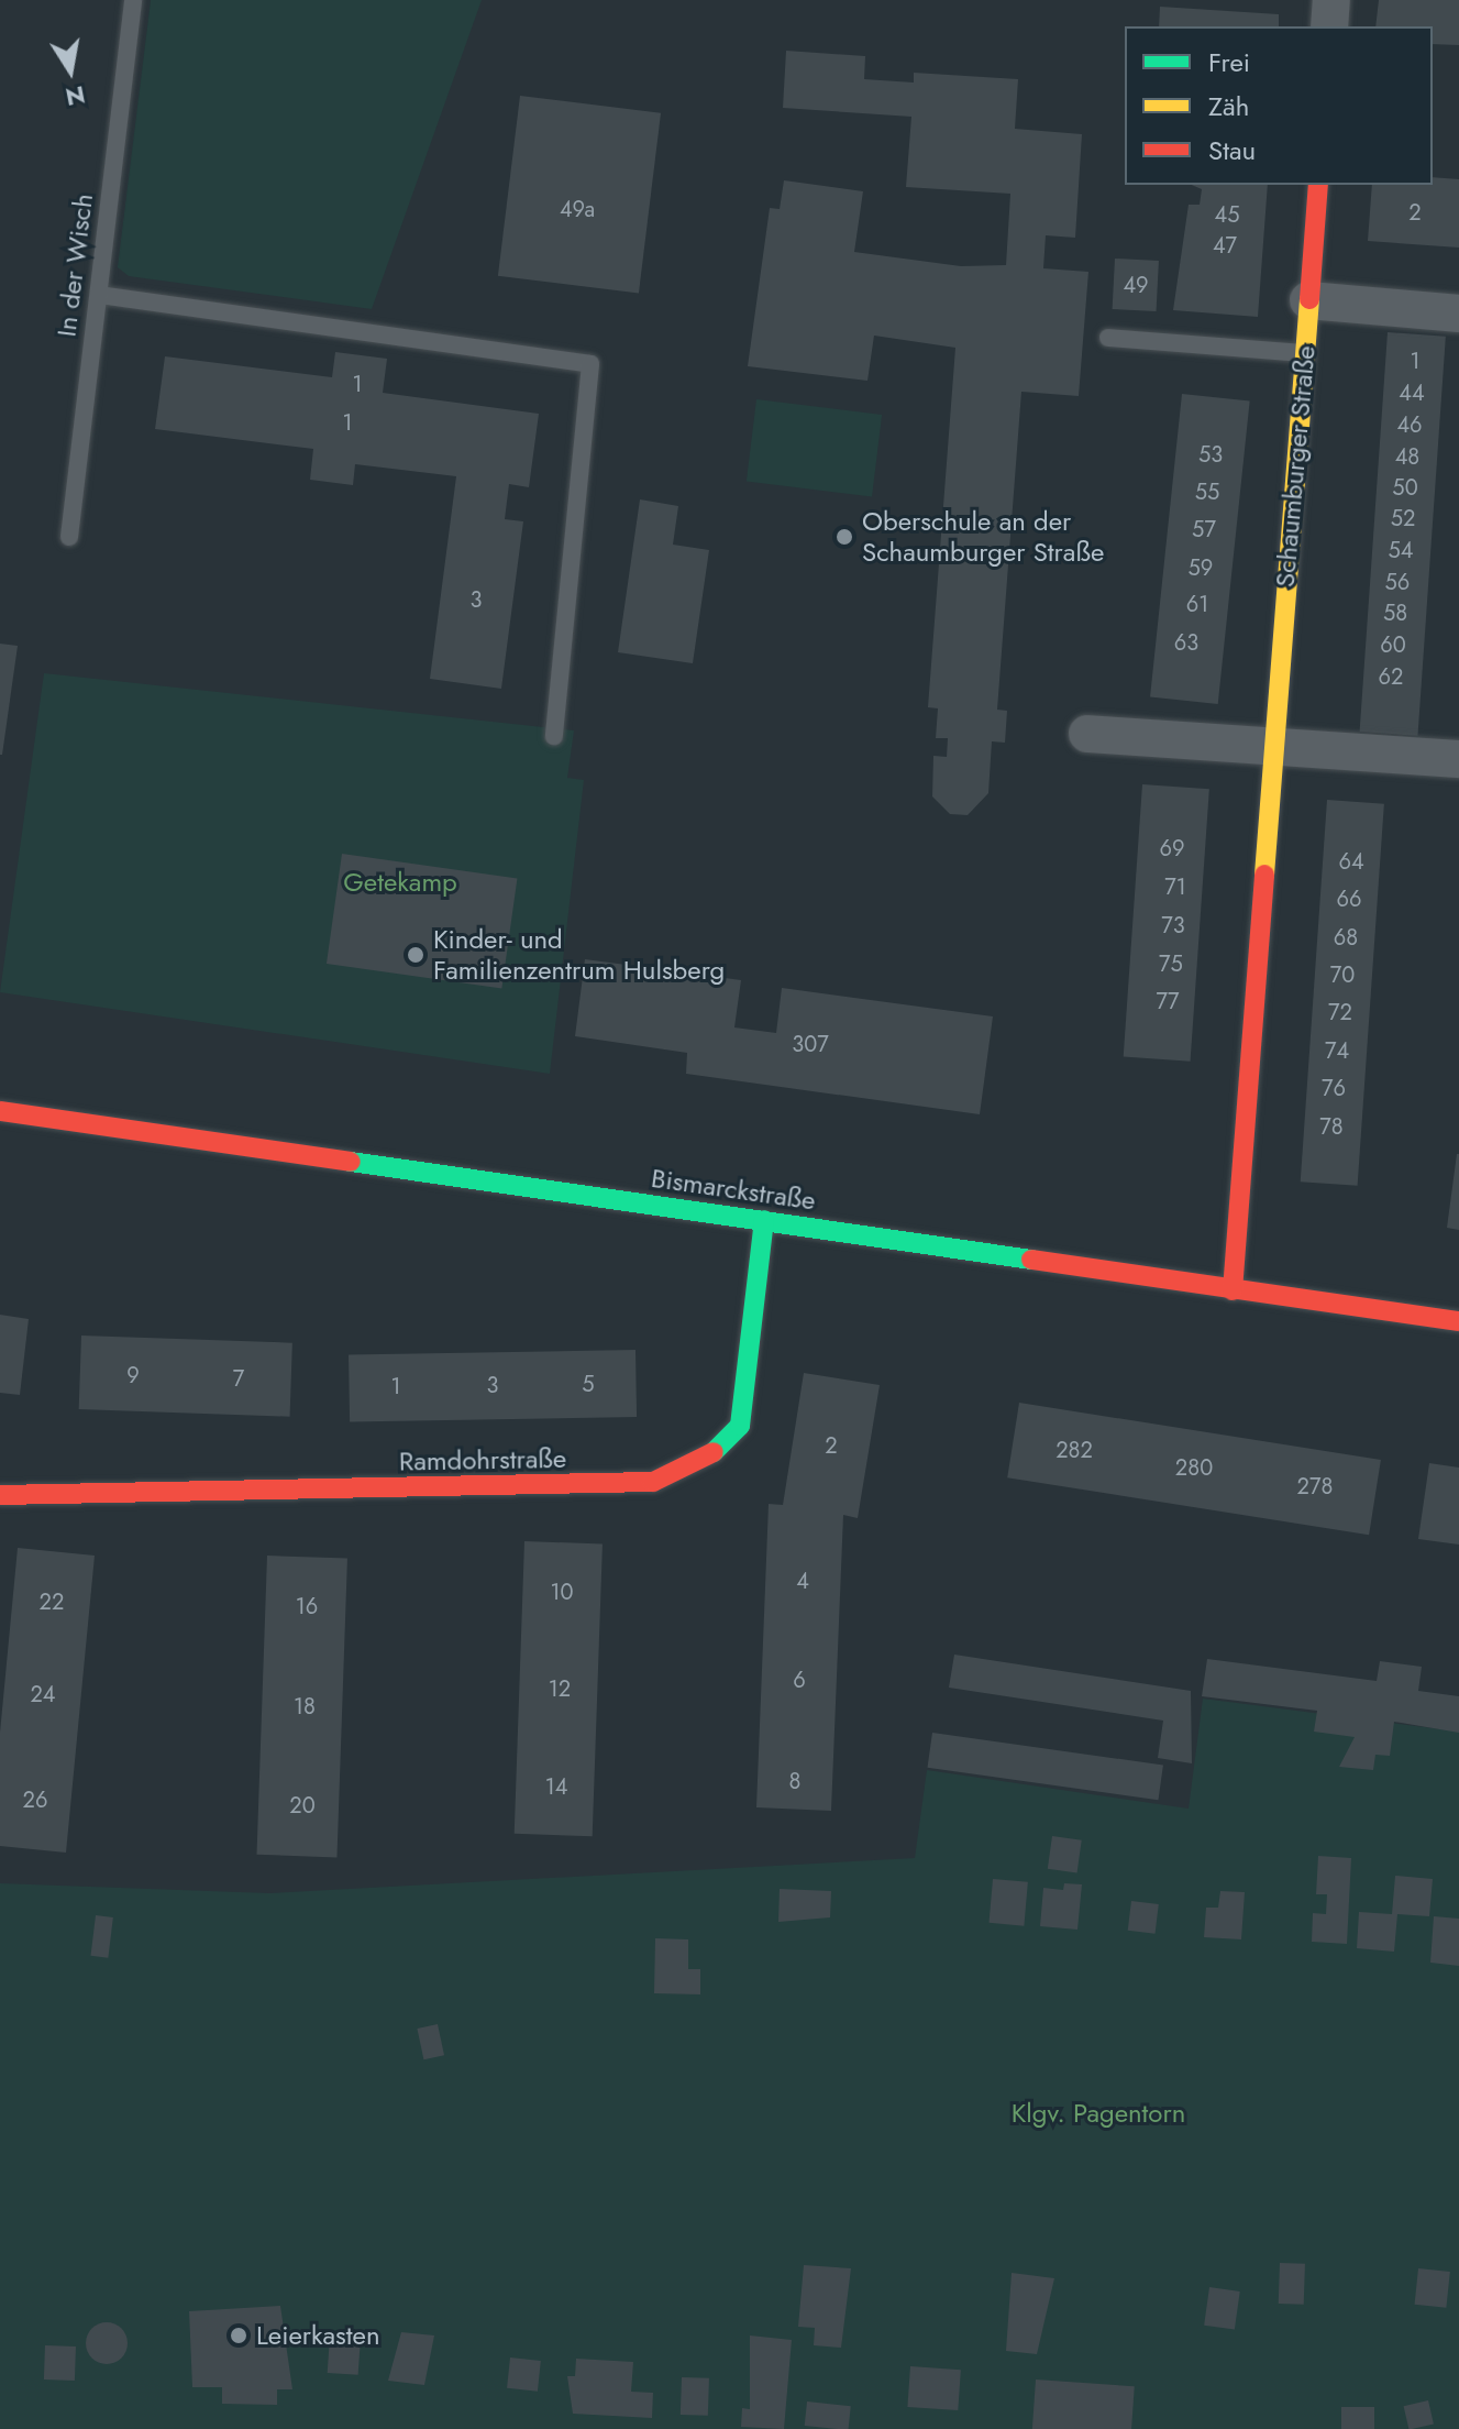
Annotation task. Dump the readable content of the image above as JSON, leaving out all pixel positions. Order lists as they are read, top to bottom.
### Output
{
  "streets": {
    "street": ["Schaumburger Straße", "Bismarckstraße", "Ramdohrstraße"],
    "lane": ["In der Wisch"]
  },
  "crossings": [
    ["Schaumburger Straße", "Bismarckstraße"],
    ["Bismarckstraße", "Ramdohrstraße"]
  ],
  "parks": ["Getekamp", "Klgv. Pagentorn"],
  "places": ["Oberschule an der Schaumburger Straße", "Kinder- und Familienzentrum Hulsberg", "Leierkasten"],
  "house_numbers": [
    "49a",
    "2",
    "45",
    "47",
    "49",
    "1",
    "1",
    "44",
    "1",
    "46",
    "53",
    "48",
    "50",
    "55",
    "52",
    "57",
    "54",
    "59",
    "56",
    "3",
    "61",
    "58",
    "63",
    "60",
    "62",
    "69",
    "64",
    "71",
    "66",
    "73",
    "68",
    "75",
    "70",
    "77",
    "72",
    "307",
    "74",
    "76",
    "78",
    "9",
    "7",
    "5",
    "3",
    "1",
    "2",
    "282",
    "280",
    "278",
    "4",
    "10",
    "22",
    "16",
    "6",
    "12",
    "24",
    "18",
    "8",
    "14",
    "26",
    "20"
  ],
  "legend": ["Frei", "Zäh", "Stau"],
  "north": "bottom"
}
